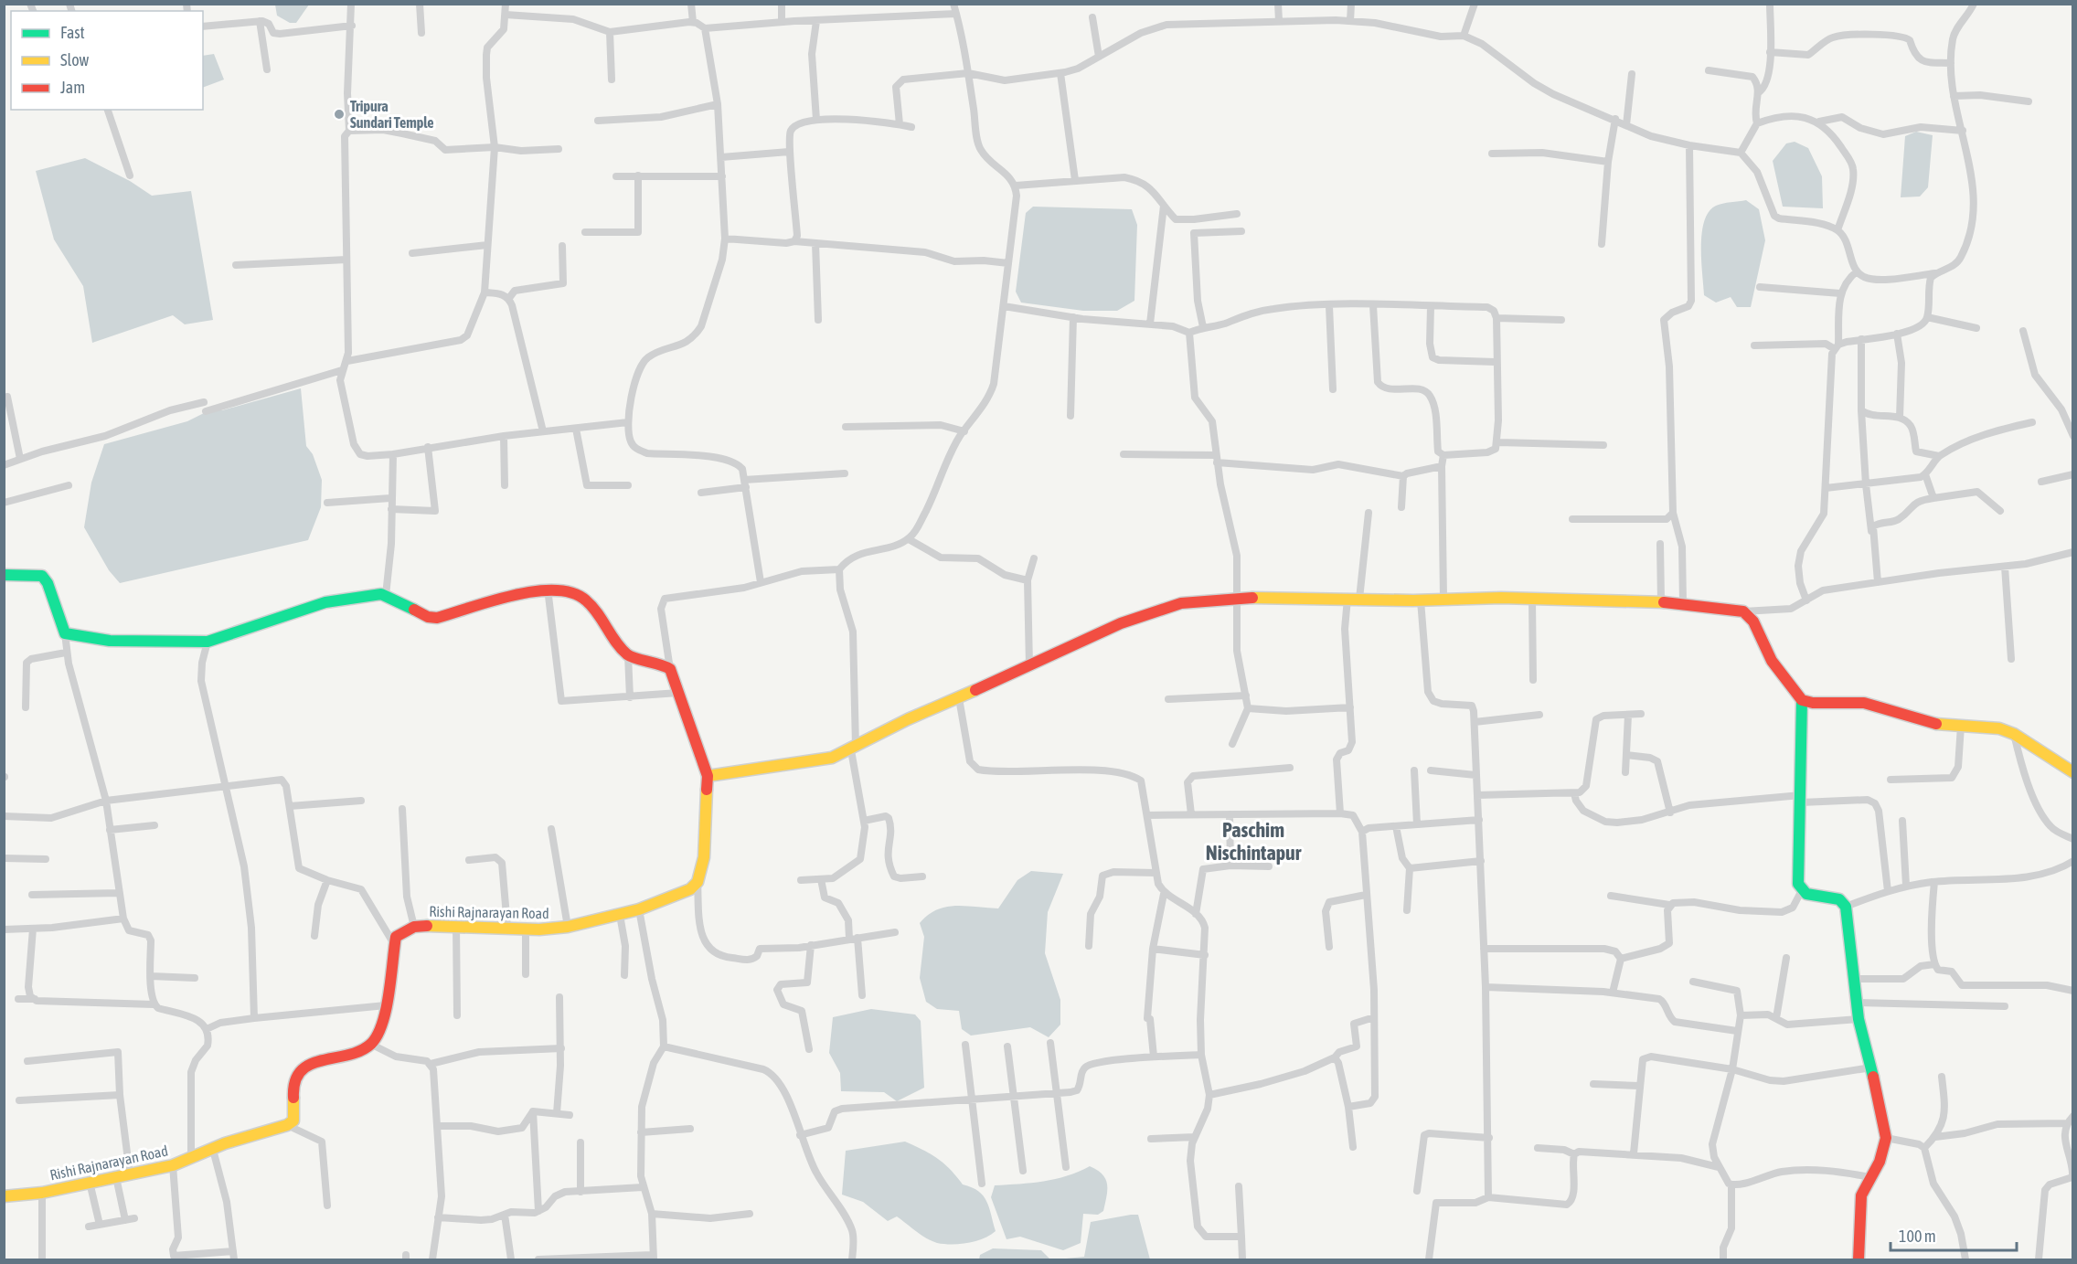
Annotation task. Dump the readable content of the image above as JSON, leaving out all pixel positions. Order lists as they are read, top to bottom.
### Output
{
  "streets": {
    "street": ["Rishi Rajnarayan Road"]
  },
  "districts": ["Paschim Nischintapur"],
  "places": ["Tripura Sundari Temple"],
  "legend": ["Fast", "Slow", "Jam"],
  "scale_bar": "100 m"
}
